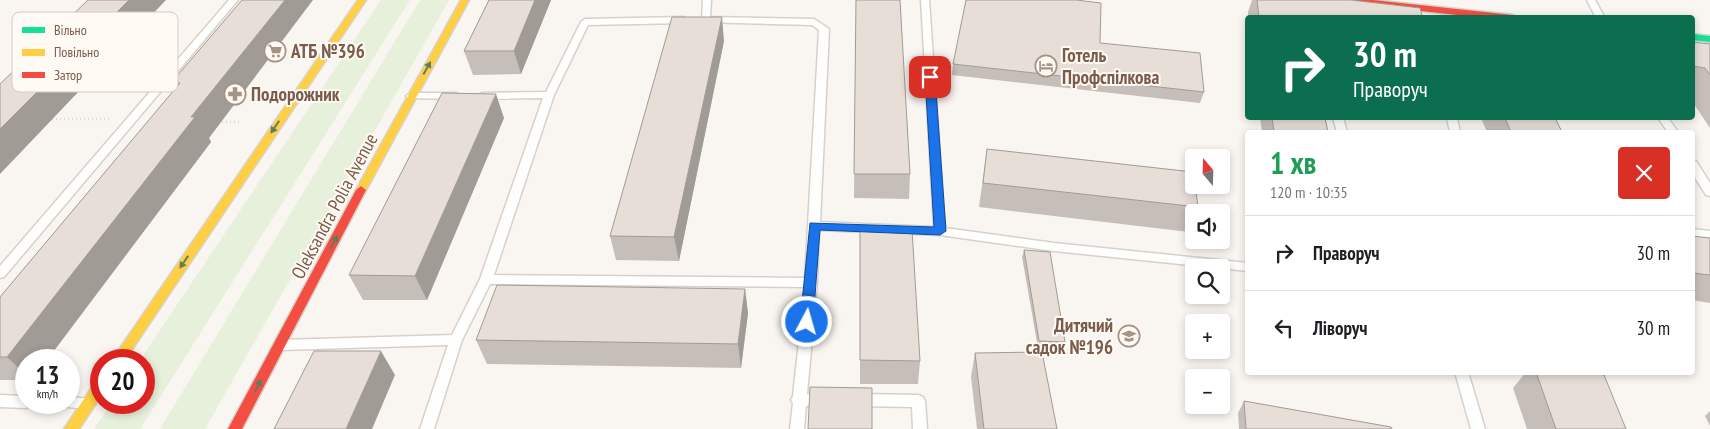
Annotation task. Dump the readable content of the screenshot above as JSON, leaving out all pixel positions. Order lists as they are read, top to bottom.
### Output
{
  "streets": {
    "main road": ["Oleksandra Polia Avenue"]
  },
  "one_way": ["Oleksandra Polia Avenue"],
  "places": {
    "supermarket": ["АТБ №396"],
    "hotel": ["Готель Профспілкова"],
    "pharmacy": ["Подорожник"],
    "school or university": ["Дитячий садок №196"]
  },
  "legend": ["Вільно", "Повільно", "Затор"],
  "north": "top",
  "page": {
    "turn": ["30 m", "Праворуч"],
    "heading": ["1 хв", "120 m · 10:35"],
    "map_buttons": ["+", "−"],
    "list": [
      {
        "name": "Праворуч",
        "value": "30 m"
      },
      {
        "name": "Ліворуч",
        "value": "30 m"
      }
    ],
    "speed": "13 km/h",
    "limit": "20"
  }
}
